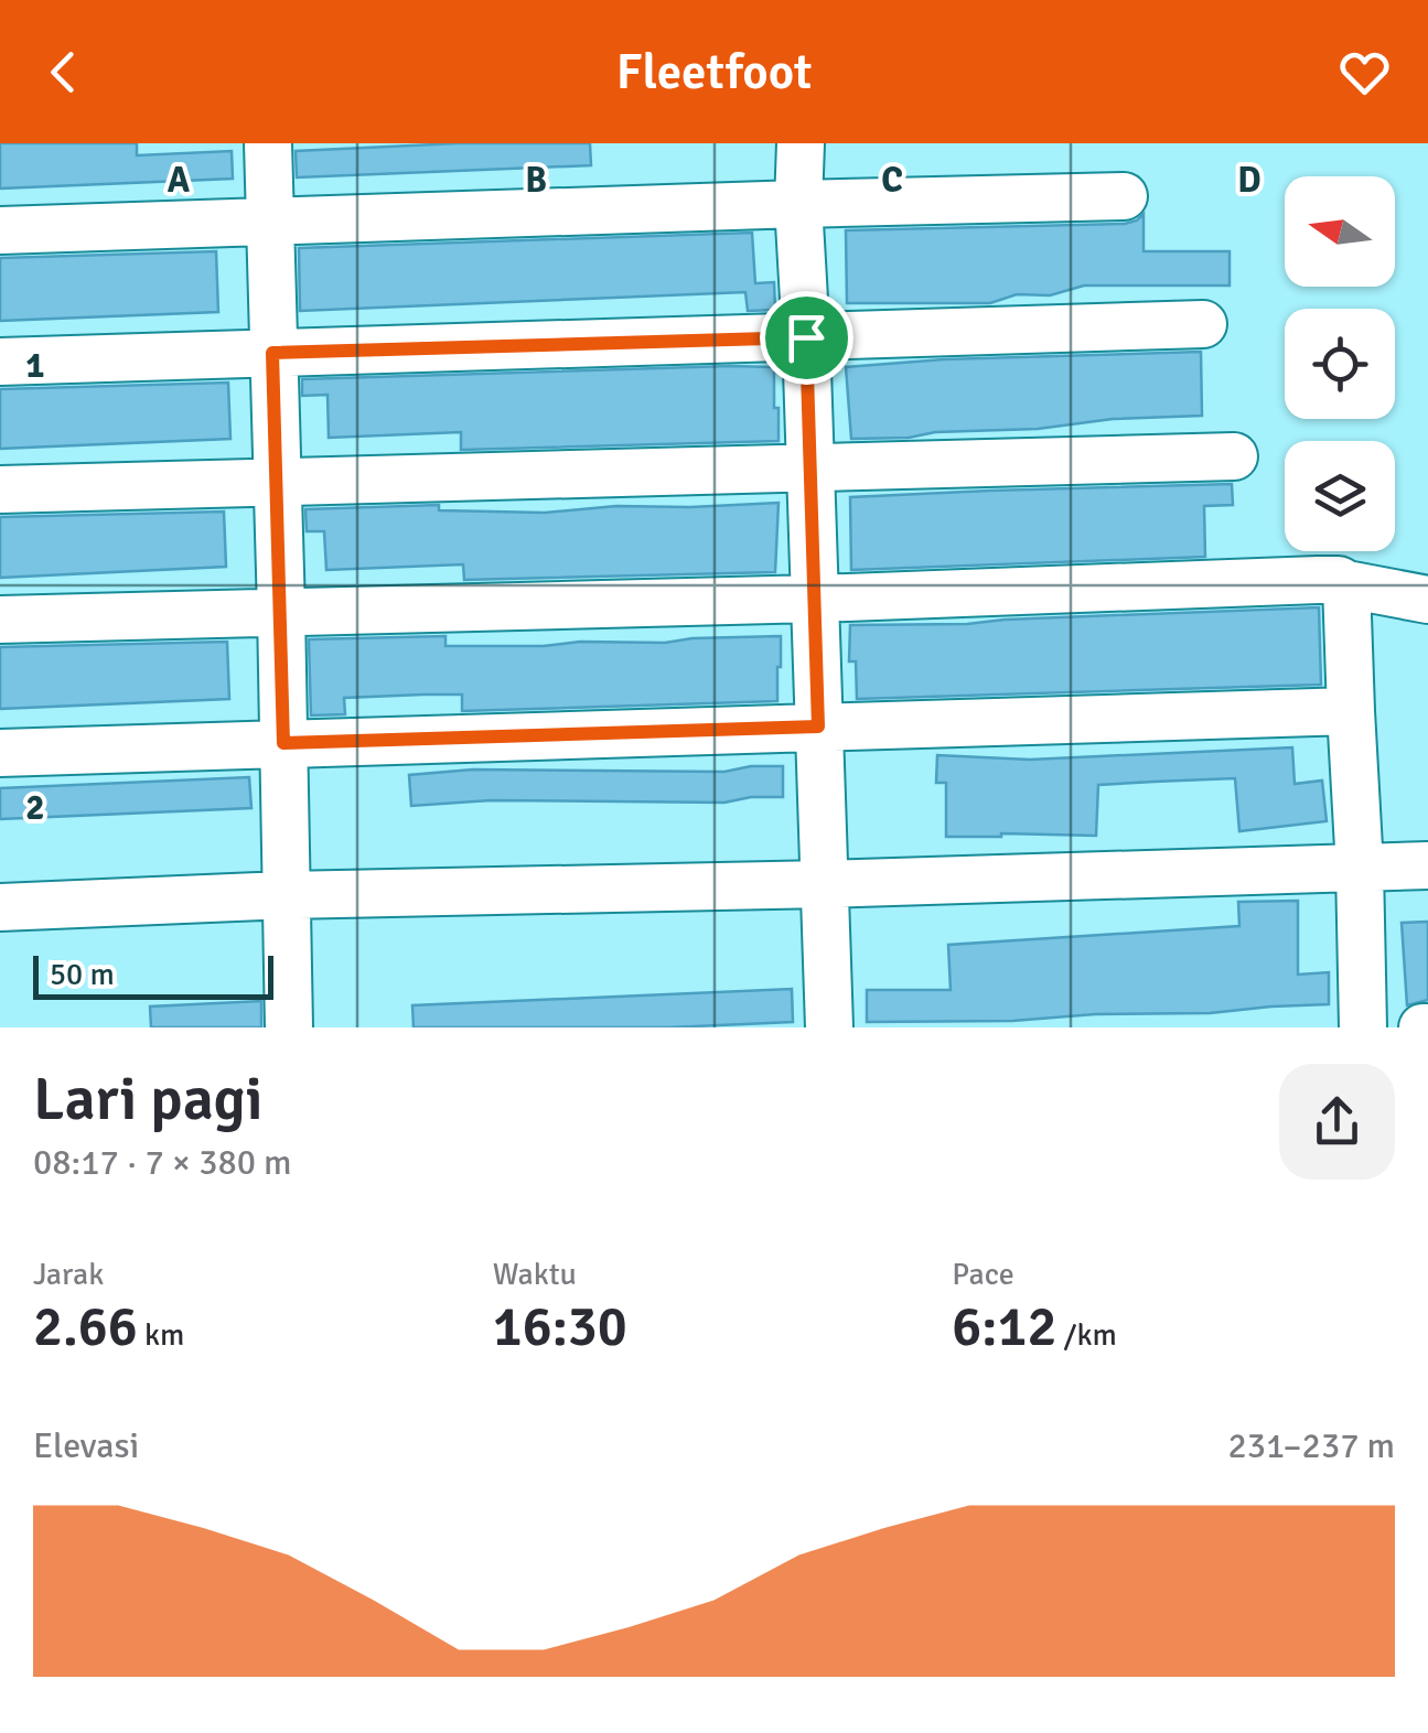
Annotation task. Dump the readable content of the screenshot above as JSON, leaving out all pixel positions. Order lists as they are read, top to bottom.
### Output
{
  "scale_bar": "50 m",
  "north": "left",
  "page": {
    "header": "Fleetfoot",
    "scale": "50 m",
    "heading": ["Lari pagi", "08:17 · 7 × 380 m"],
    "stats": [
      ["Jarak", "2.66 km"],
      ["Waktu", "16:30"],
      ["Pace", "6:12 /km"]
    ],
    "chart": ["Elevasi", "231–237 m"]
  },
  "grid": {
    "columns": [
      "A",
      "B",
      "C",
      "D"
    ],
    "rows": ["1", "2"]
  }
}
